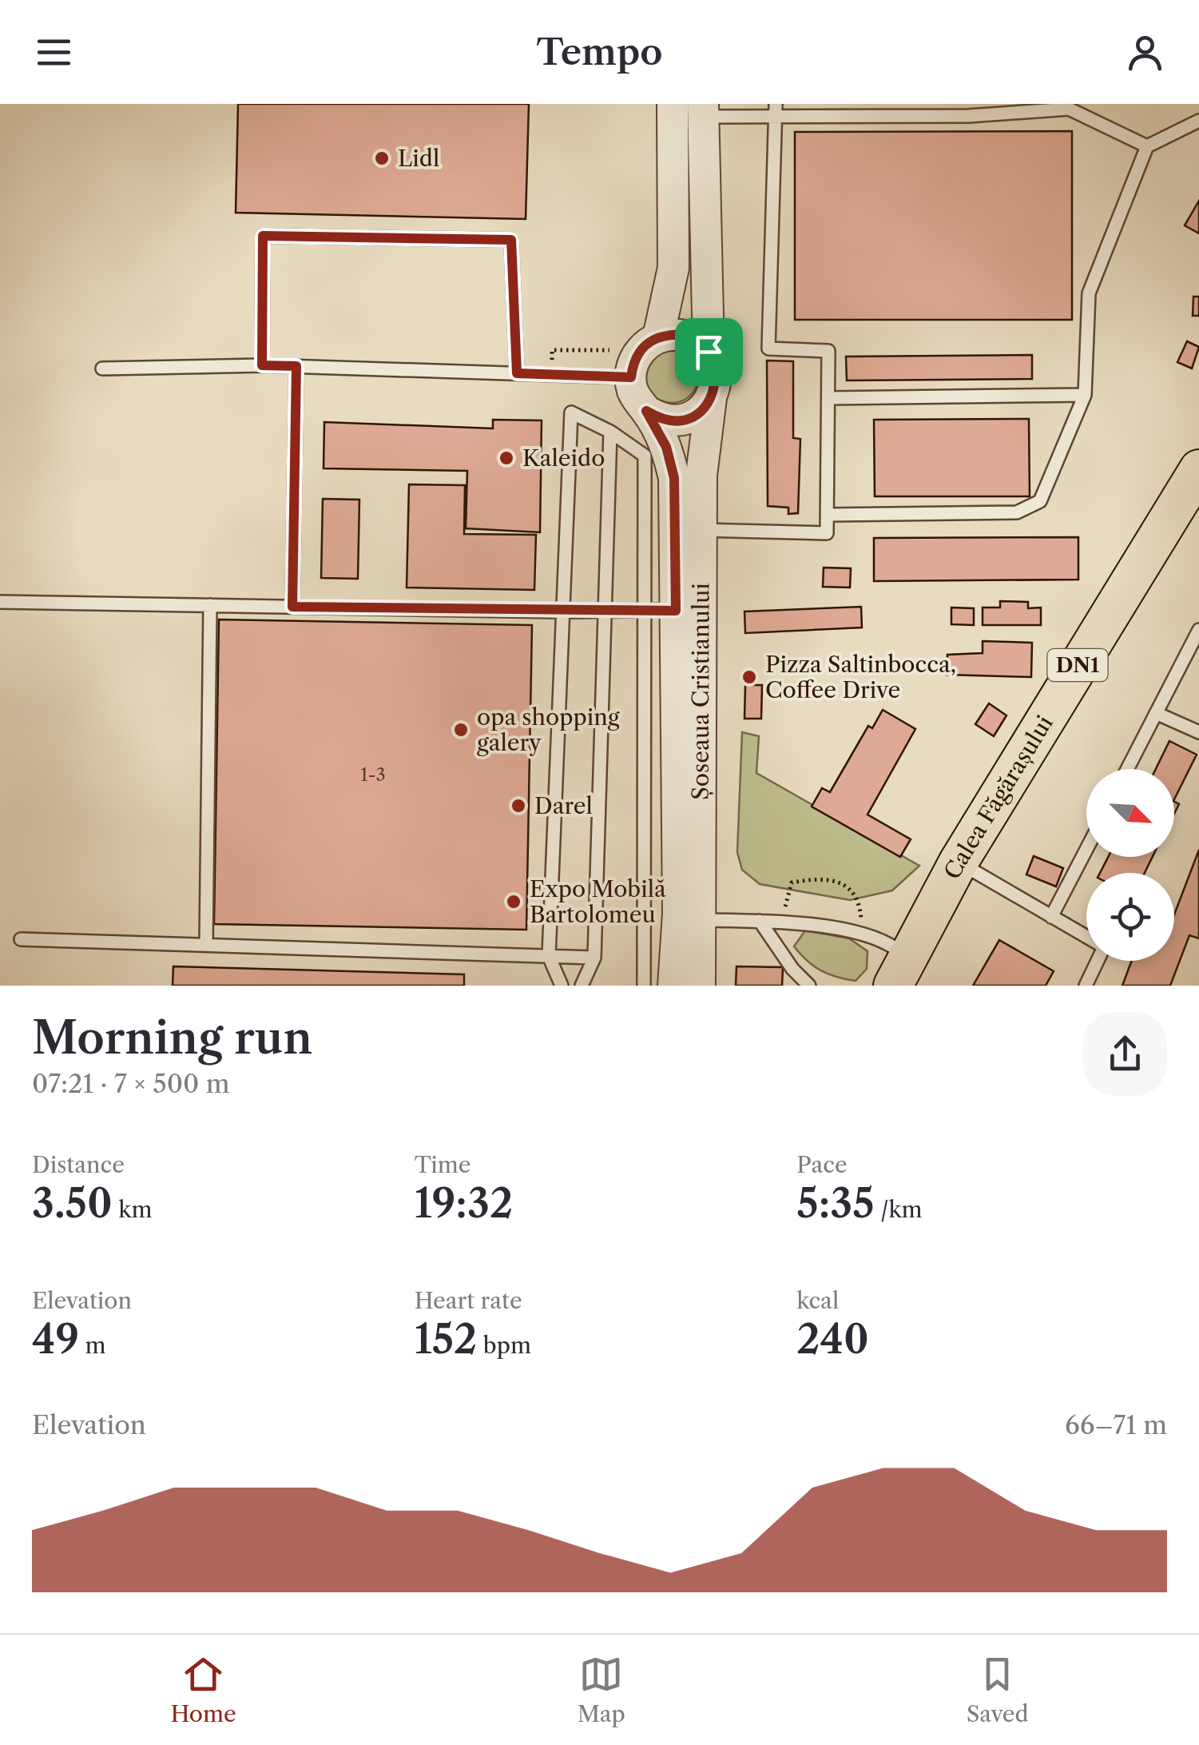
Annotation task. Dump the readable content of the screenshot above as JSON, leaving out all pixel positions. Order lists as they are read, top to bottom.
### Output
{
  "streets": {
    "main road": ["DN1", "Calea Făgărașului"],
    "street": ["Șoseaua Cristianului"]
  },
  "places": [
    "Lidl",
    "Kaleido",
    "Pizza Saltinbocca, Coffee Drive",
    "opa shopping galery",
    "Darel",
    "Expo Mobilă Bartolomeu"
  ],
  "house_numbers": ["1-3"],
  "north": "bottom right",
  "page": {
    "header": "Tempo",
    "heading": ["Morning run", "07:21 · 7 × 500 m"],
    "stats": [
      ["Distance", "3.50 km"],
      ["Time", "19:32"],
      ["Pace", "5:35 /km"],
      ["Elevation", "49 m"],
      ["Heart rate", "152 bpm"],
      ["kcal", "240"]
    ],
    "chart": ["Elevation", "66–71 m"],
    "tabs": ["Home", "Map", "Saved"]
  }
}
